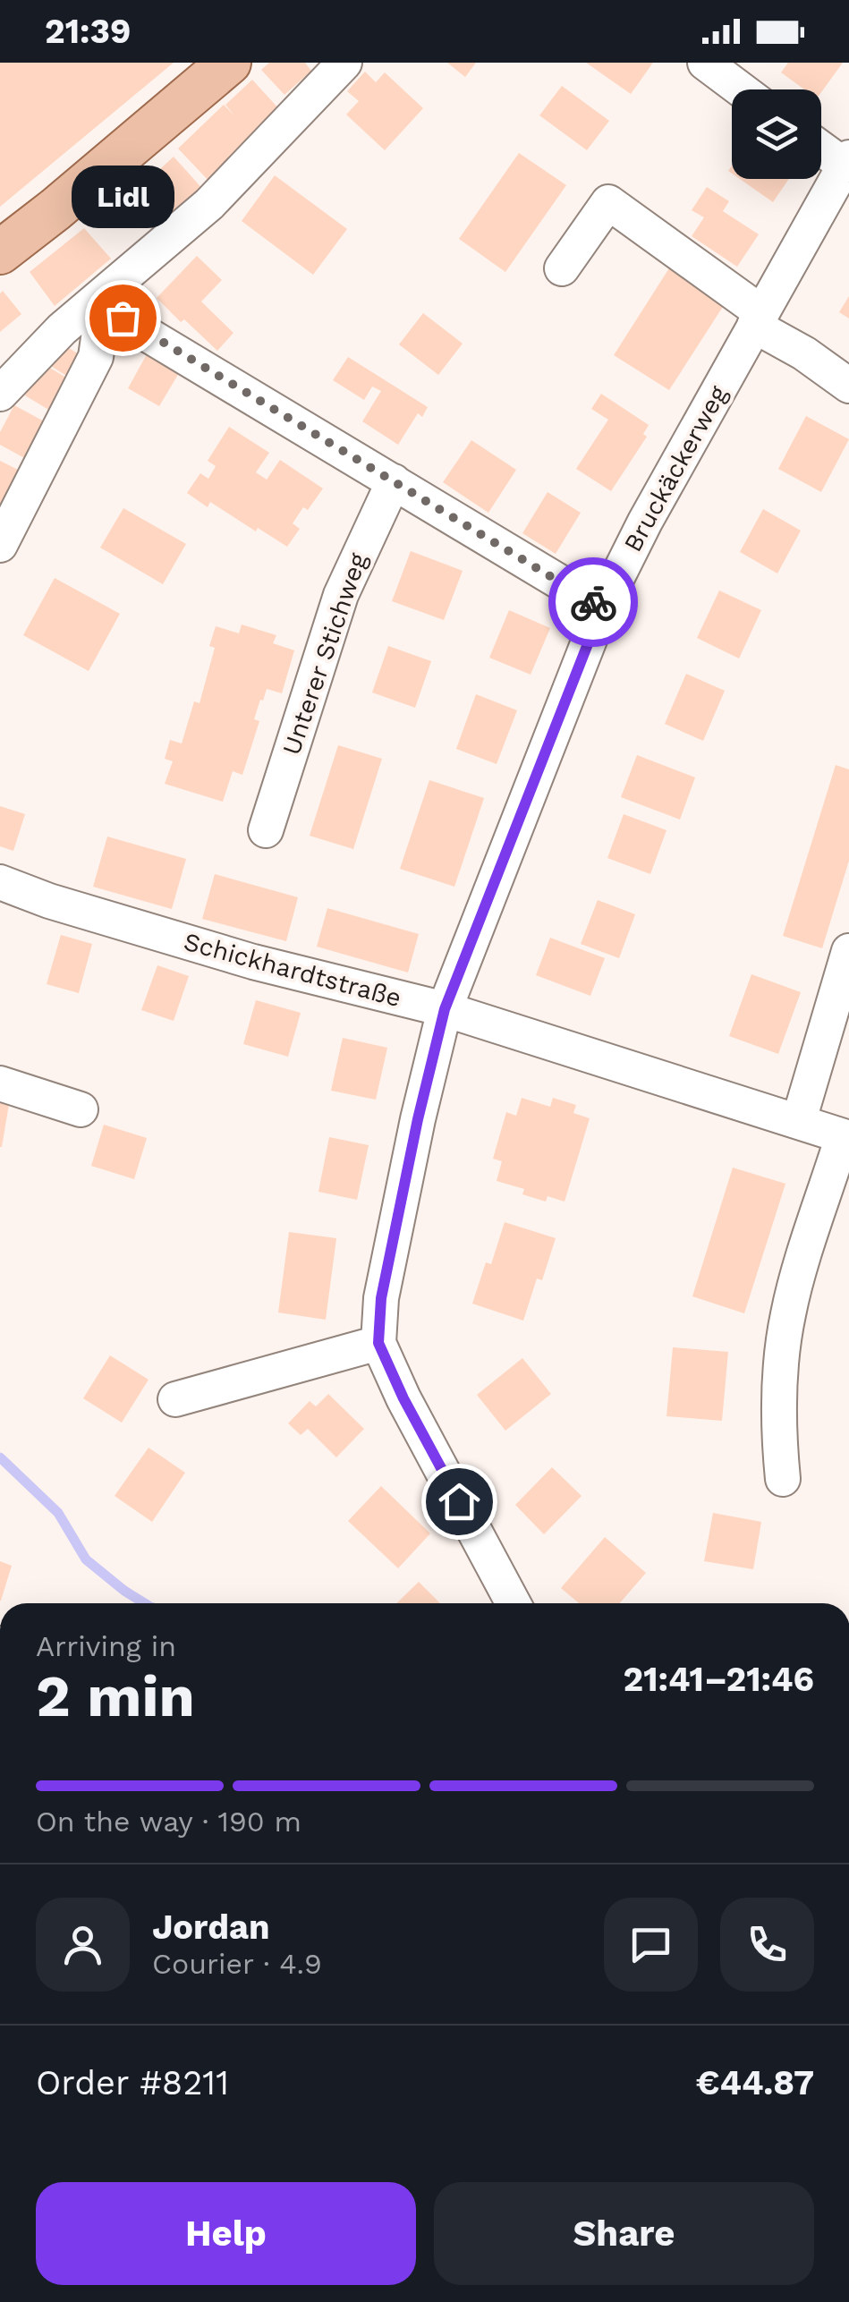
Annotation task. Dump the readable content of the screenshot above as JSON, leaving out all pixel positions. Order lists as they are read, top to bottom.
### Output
{
  "streets": {
    "street": ["Bruckäckerweg", "Unterer Stichweg", "Schickhardtstraße"]
  },
  "crossings": [
    ["Bruckäckerweg", "Schickhardtstraße"]
  ],
  "places": ["Lidl"],
  "page": {
    "status": "21:39",
    "bubble": "Lidl",
    "heading": ["2 min", "Arriving in", "21:41–21:46"],
    "panel": [
      "Jordan",
      "Courier · 4.9",
      "Order #8211",
      "€44.87"
    ],
    "bar": "On the way · 190 m",
    "buttons": ["Help", "Share"]
  }
}
